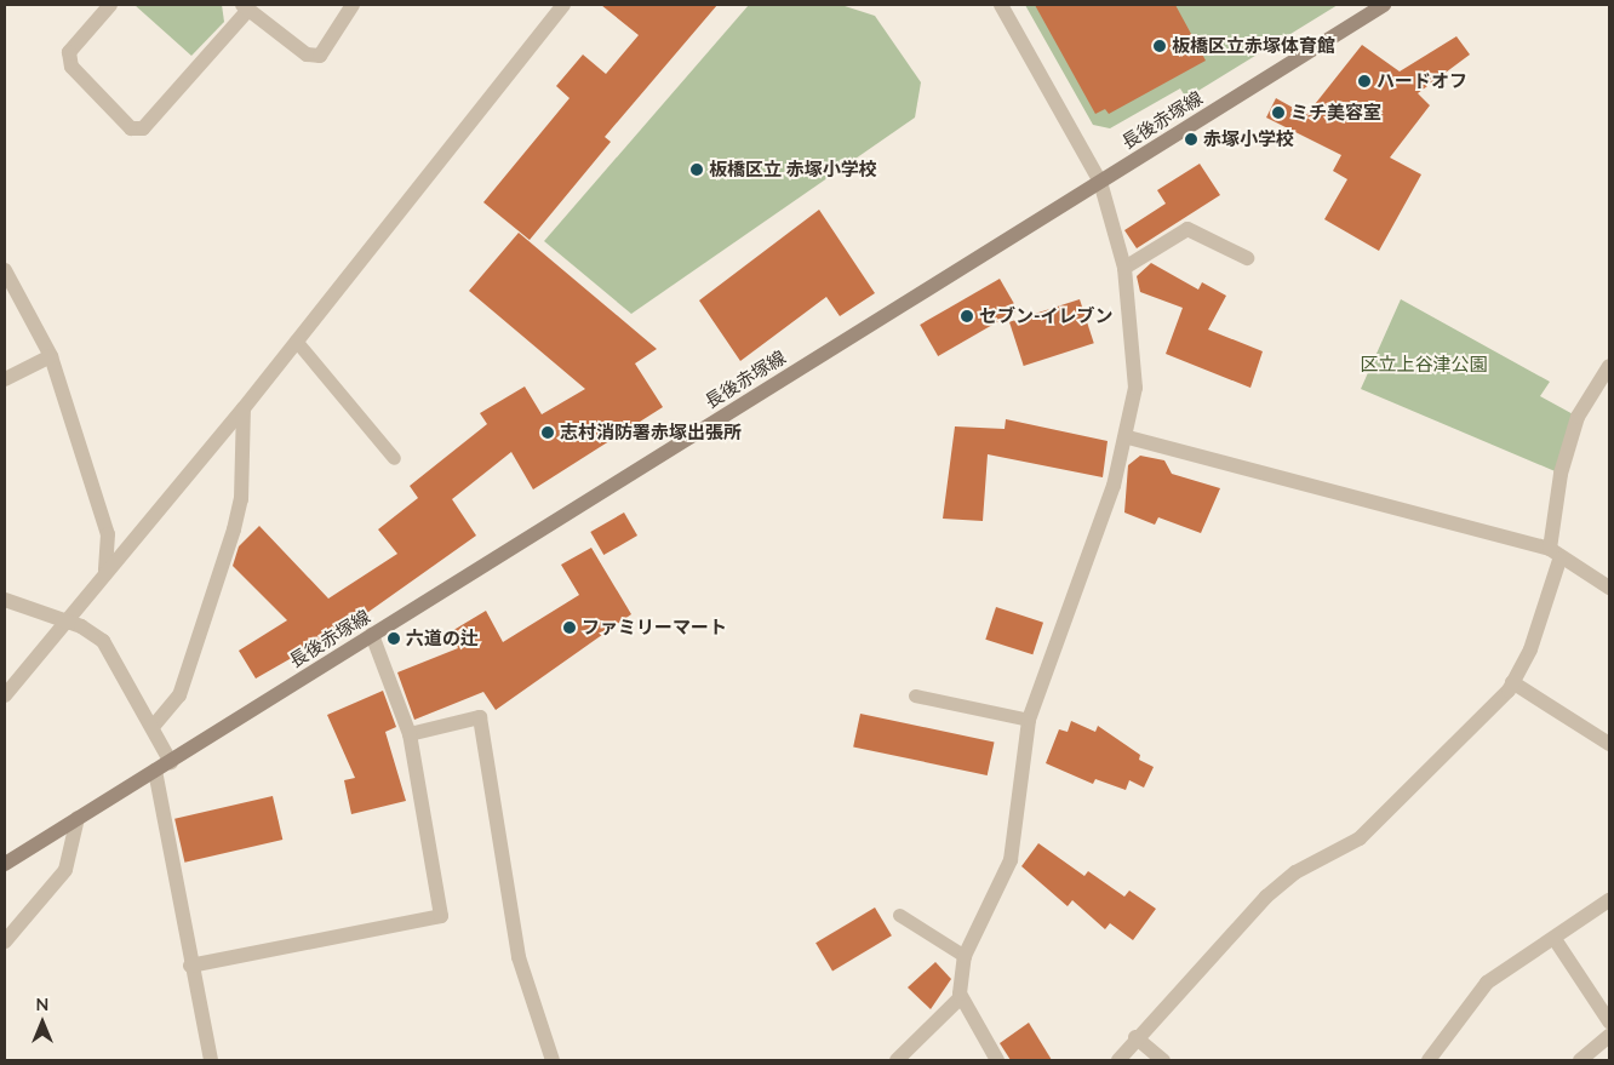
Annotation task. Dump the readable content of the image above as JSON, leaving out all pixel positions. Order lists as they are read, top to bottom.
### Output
{
  "streets": {
    "main road": ["長後赤塚線"]
  },
  "parks": ["区立上谷津公園"],
  "places": [
    "板橋区立赤塚体育館",
    "ハードオフ",
    "ミチ美容室",
    "赤塚小学校",
    "板橋区立 赤塚小学校",
    "セブン-イレブン",
    "志村消防署赤塚出張所",
    "ファミリーマート",
    "六道の辻"
  ],
  "north": "top"
}
